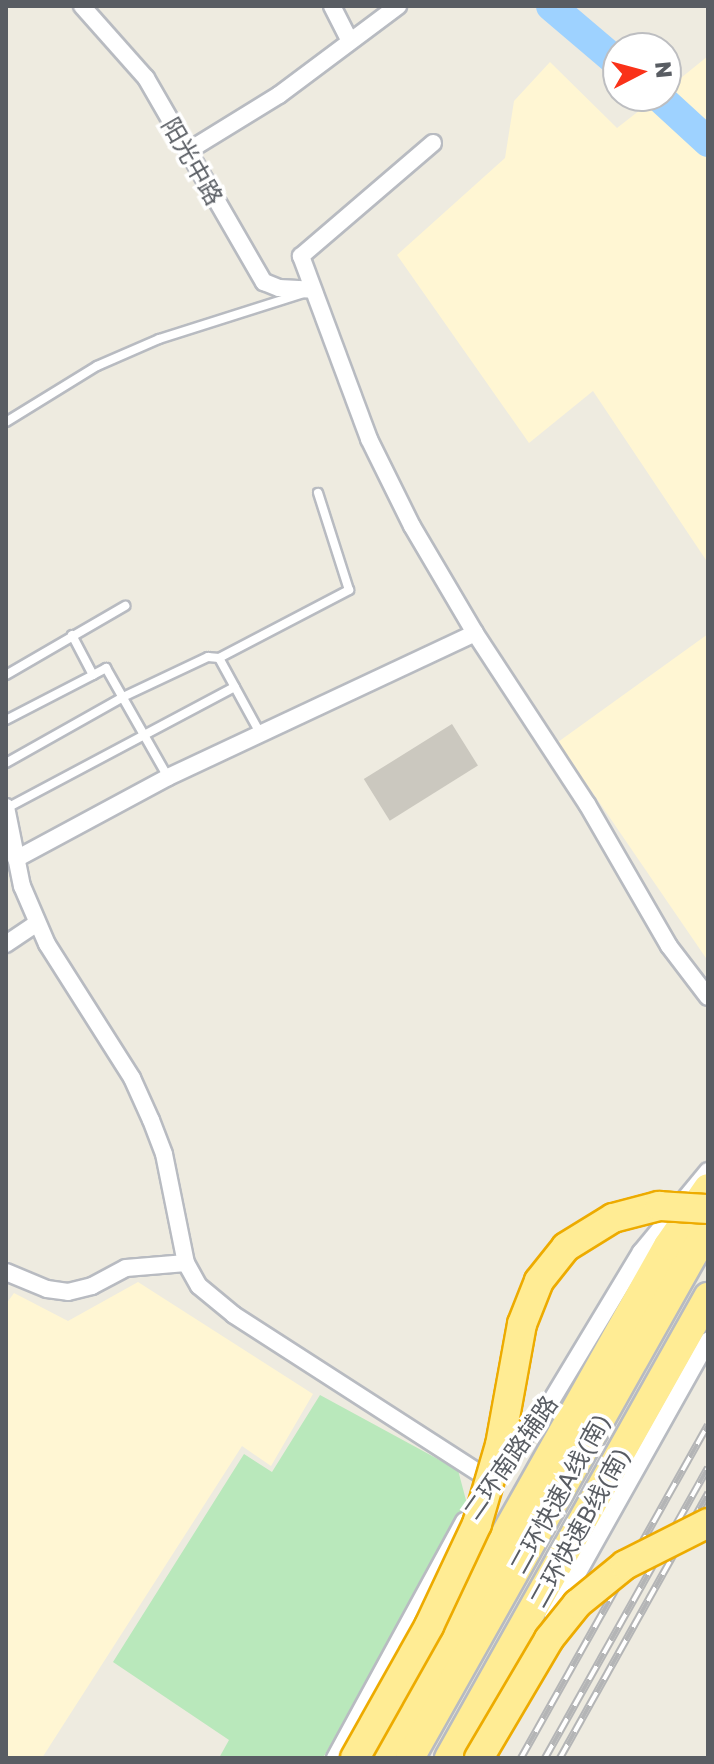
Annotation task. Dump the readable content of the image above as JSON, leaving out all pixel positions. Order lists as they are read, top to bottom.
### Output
{
  "streets": {
    "highway": ["二环快速A线(南)", "二环快速B线(南)"],
    "street": ["阳光中路", "二环南路辅路"]
  },
  "north": "right"
}
